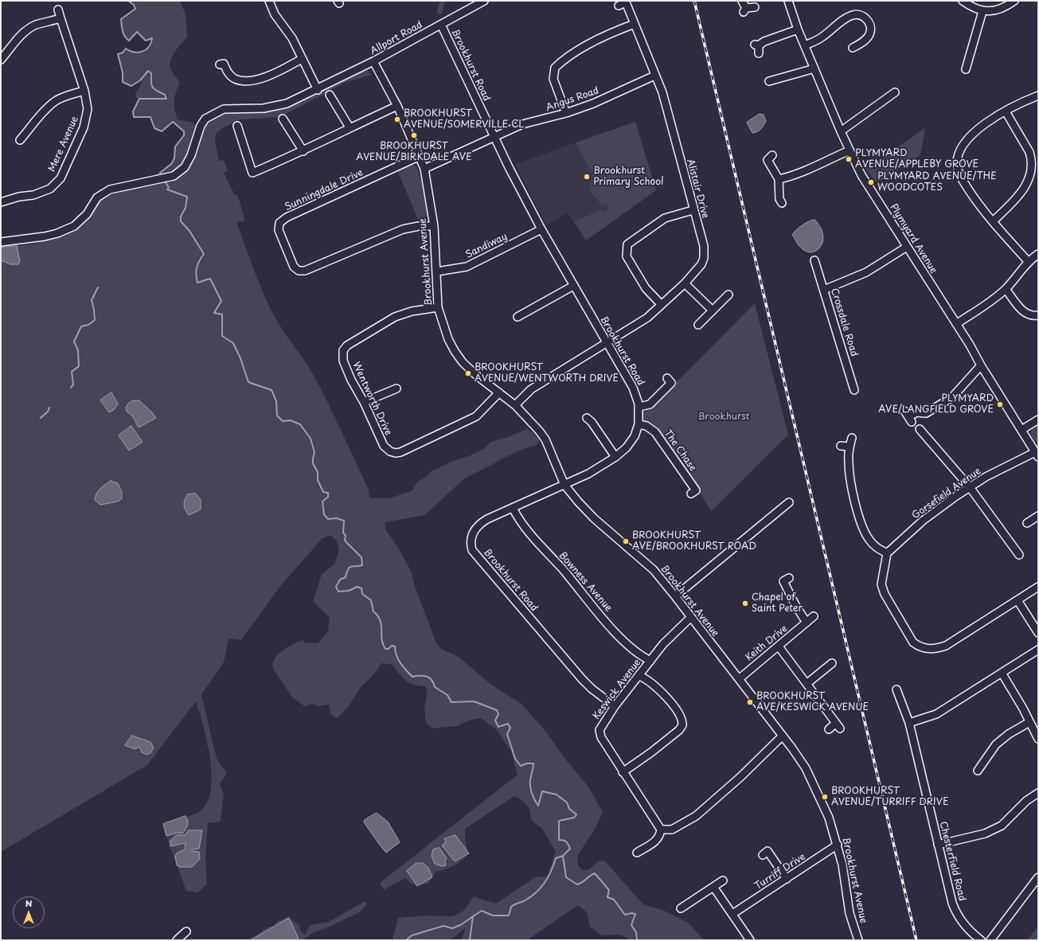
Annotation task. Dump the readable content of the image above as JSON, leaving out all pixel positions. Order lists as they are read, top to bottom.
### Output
{
  "streets": {
    "street": [
      "Allport Road",
      "Brookhurst Road",
      "Angus Road",
      "Mere Avenue",
      "Alistair Drive",
      "Sunningdale Drive",
      "Plymyard Avenue",
      "Sandiway",
      "Brookhurst Avenue",
      "Crossdale Road",
      "Wentworth Drive",
      "The Chase",
      "Gorsefield Avenue",
      "Bowness Avenue",
      "Keith Drive",
      "Keswick Avenue",
      "Chesterfield Road",
      "Turriff Drive"
    ]
  },
  "crossings": [
    ["Allport Road", "Brookhurst Road"],
    ["Allport Road", "Brookhurst Avenue"],
    ["Brookhurst Road", "Angus Road"],
    ["Brookhurst Road", "Alistair Drive"],
    ["Brookhurst Road", "Sandiway"],
    ["Brookhurst Road", "Brookhurst Avenue"],
    ["Brookhurst Road", "The Chase"],
    ["Brookhurst Road", "Bowness Avenue"],
    ["Brookhurst Road", "Keswick Avenue"],
    ["Angus Road", "Alistair Drive"],
    ["Angus Road", "Brookhurst Avenue"],
    ["Alistair Drive", "Brookhurst Avenue"],
    ["Sunningdale Drive", "Brookhurst Avenue"],
    ["Plymyard Avenue", "Gorsefield Avenue"],
    ["Sandiway", "Brookhurst Avenue"],
    ["Brookhurst Avenue", "Wentworth Drive"],
    ["Brookhurst Avenue", "Keith Drive"],
    ["Brookhurst Avenue", "Keswick Avenue"],
    ["Brookhurst Avenue", "Turriff Drive"],
    ["Bowness Avenue", "Keswick Avenue"]
  ],
  "parks": ["Brookhurst"],
  "places": [
    "BROOKHURST AVENUE/SOMERVILLE CL",
    "BROOKHURST AVENUE/BIRKDALE AVE",
    "PLYMYARD AVENUE/APPLEBY GROVE",
    "Brookhurst Primary School",
    "PLYMYARD AVENUE/THE WOODCOTES",
    "BROOKHURST AVENUE/WENTWORTH DRIVE",
    "PLYMYARD AVE/LANGFIELD GROVE",
    "BROOKHURST AVE/BROOKHURST ROAD",
    "Chapel of Saint Peter",
    "BROOKHURST AVE/KESWICK AVENUE",
    "BROOKHURST AVENUE/TURRIFF DRIVE"
  ],
  "north": "top"
}
